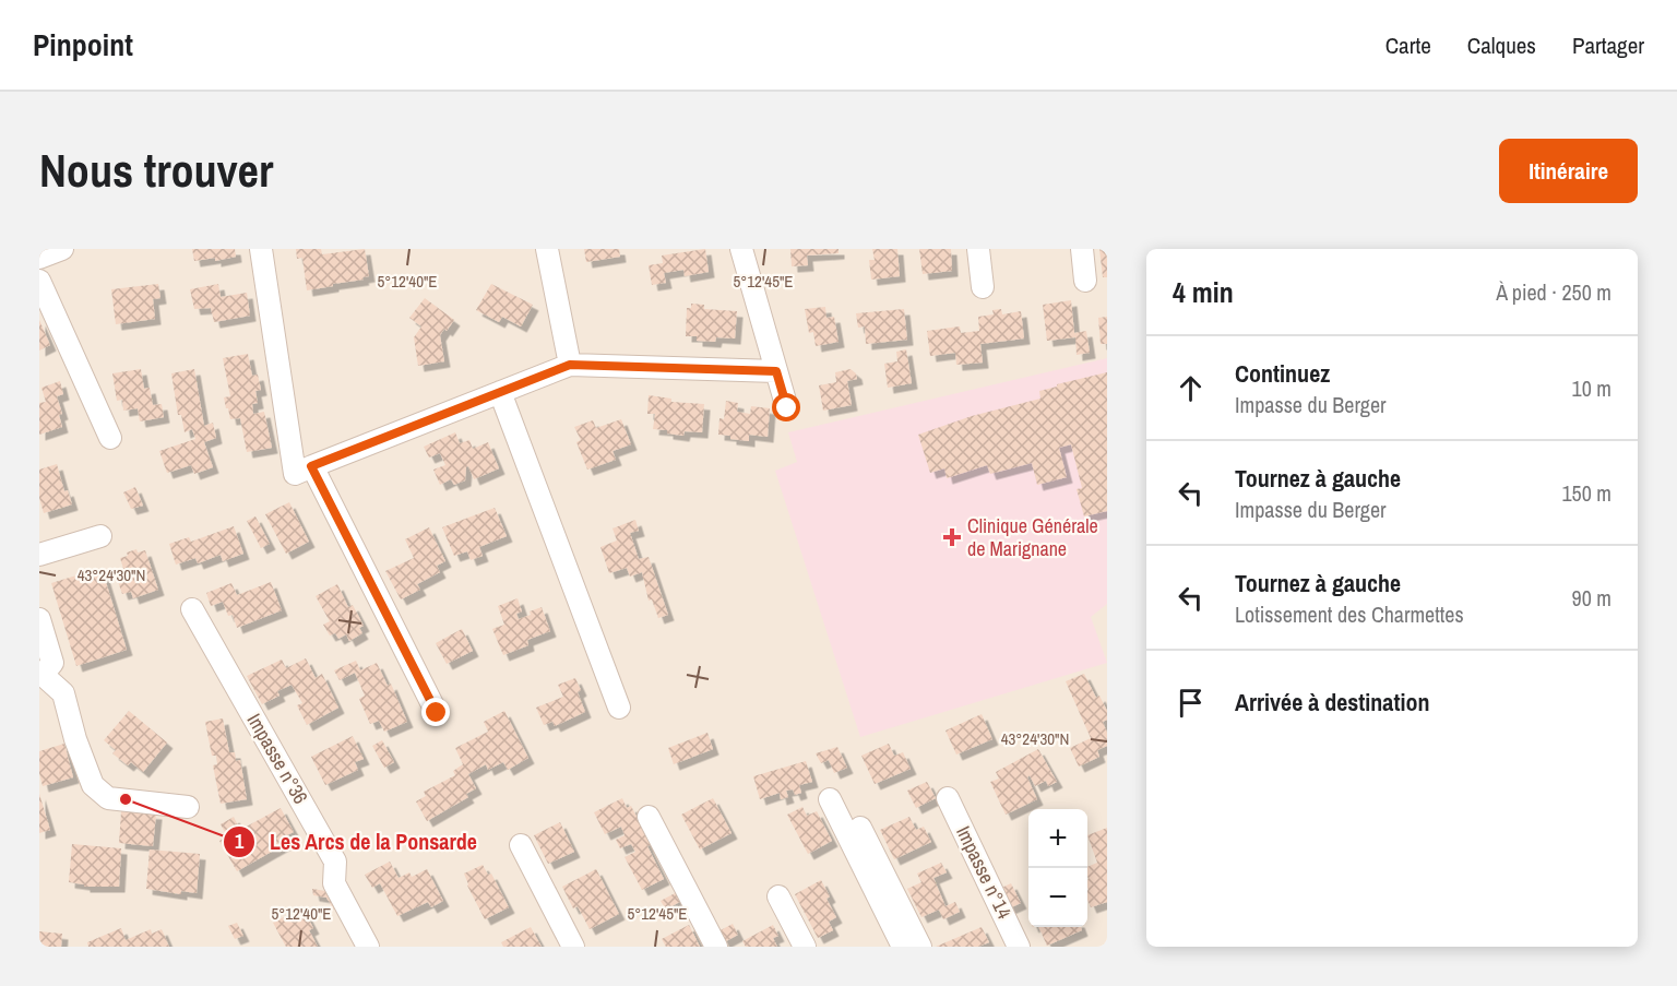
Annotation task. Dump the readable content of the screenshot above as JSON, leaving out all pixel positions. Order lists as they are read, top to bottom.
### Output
{
  "streets": {
    "street": ["Impasse n°36", "Impasse n°14"]
  },
  "places": {
    "health": ["Clinique Générale de Marignane"],
    "other": ["Les Arcs de la Ponsarde"]
  },
  "page": {
    "header": "Pinpoint",
    "nav": ["Carte", "Calques", "Partager"],
    "buttons": "Itinéraire",
    "title": "Nous trouver",
    "heading": ["4 min", "À pied · 250 m"],
    "list": [
      ["Continuez", "Impasse du Berger", "10 m"],
      ["Tournez à gauche", "Impasse du Berger", "150 m"],
      ["Tournez à gauche", "Lotissement des Charmettes", "90 m"],
      "Arrivée à destination"
    ],
    "map_buttons": ["+", "−"]
  },
  "coordinates": ["5°12'40\"E", "5°12'45\"E", "43°24'30\"N"]
}
